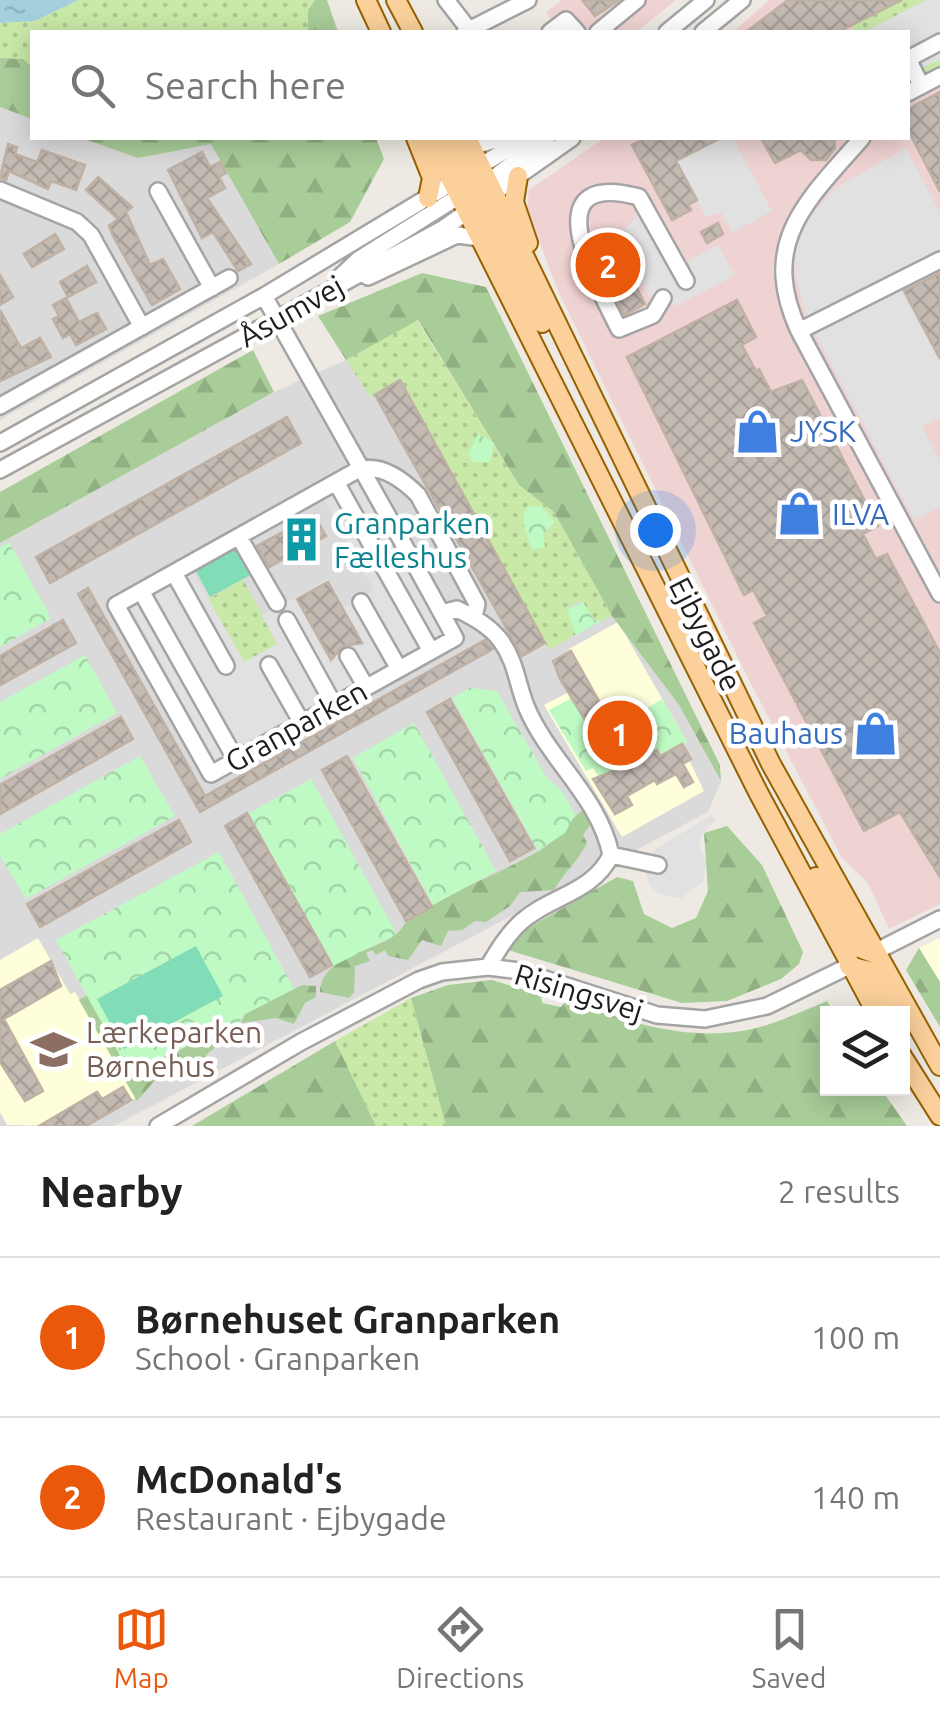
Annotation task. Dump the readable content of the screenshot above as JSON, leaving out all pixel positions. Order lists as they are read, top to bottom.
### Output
{
  "streets": {
    "main road": ["Ejbygade"],
    "street": ["Åsumvej", "Granparken", "Risingsvej"]
  },
  "crossings": [
    ["Åsumvej", "Ejbygade"],
    ["Ejbygade", "Risingsvej"]
  ],
  "places": {
    "shop": ["JYSK", "ILVA", "Bauhaus"],
    "building": ["Granparken Fælleshus"],
    "school or university": ["Lærkeparken Børnehus"]
  },
  "page": {
    "search": "Search here",
    "pins": ["2", "1"],
    "heading": ["Nearby", "2 results"],
    "list": [
      {
        "mark": "1",
        "name": "Børnehuset Granparken",
        "note": "School · Granparken",
        "value": "100 m"
      },
      {
        "mark": "2",
        "name": "McDonald's",
        "note": "Restaurant · Ejbygade",
        "value": "140 m"
      }
    ],
    "nav": ["Map", "Directions", "Saved"]
  }
}
